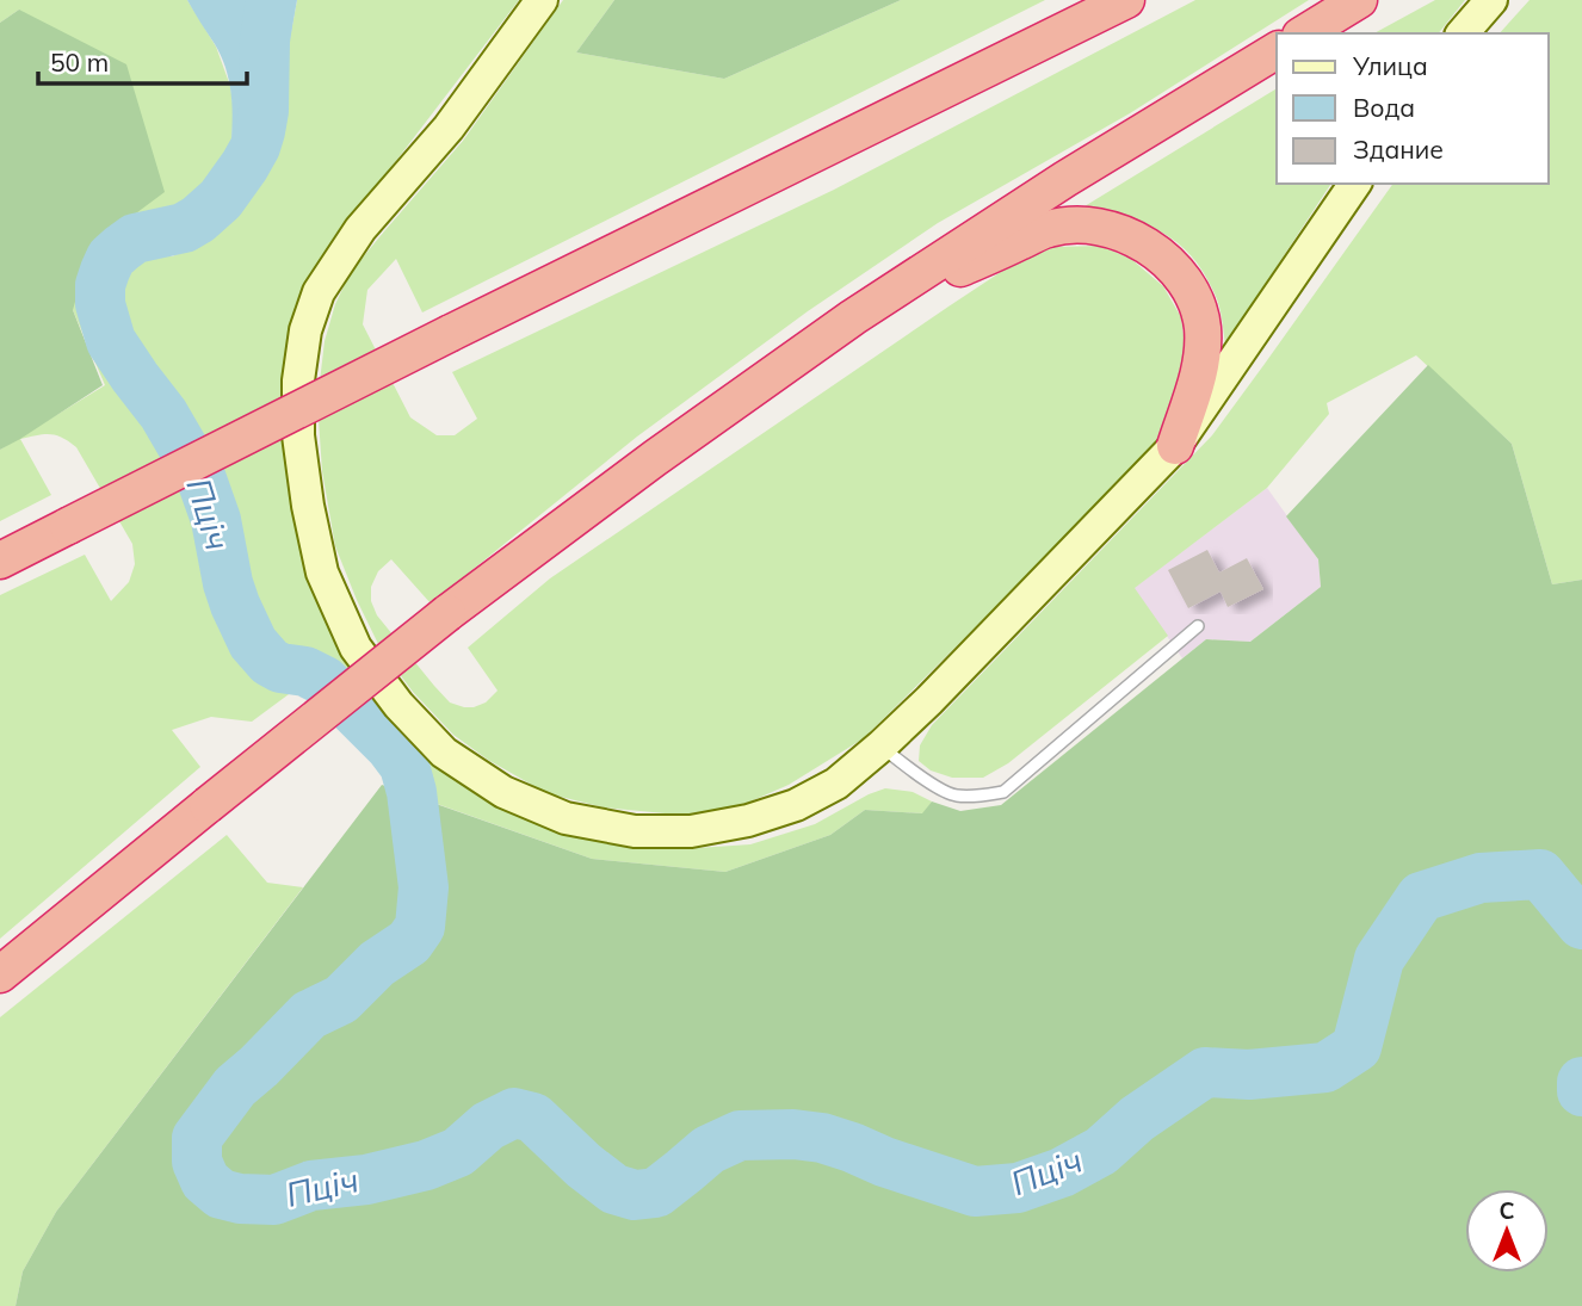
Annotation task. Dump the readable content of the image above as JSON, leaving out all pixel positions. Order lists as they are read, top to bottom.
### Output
{
  "water": ["Пціч"],
  "legend": ["Улица", "Вода", "Здание"],
  "scale_bar": "50 m",
  "north": "top"
}
